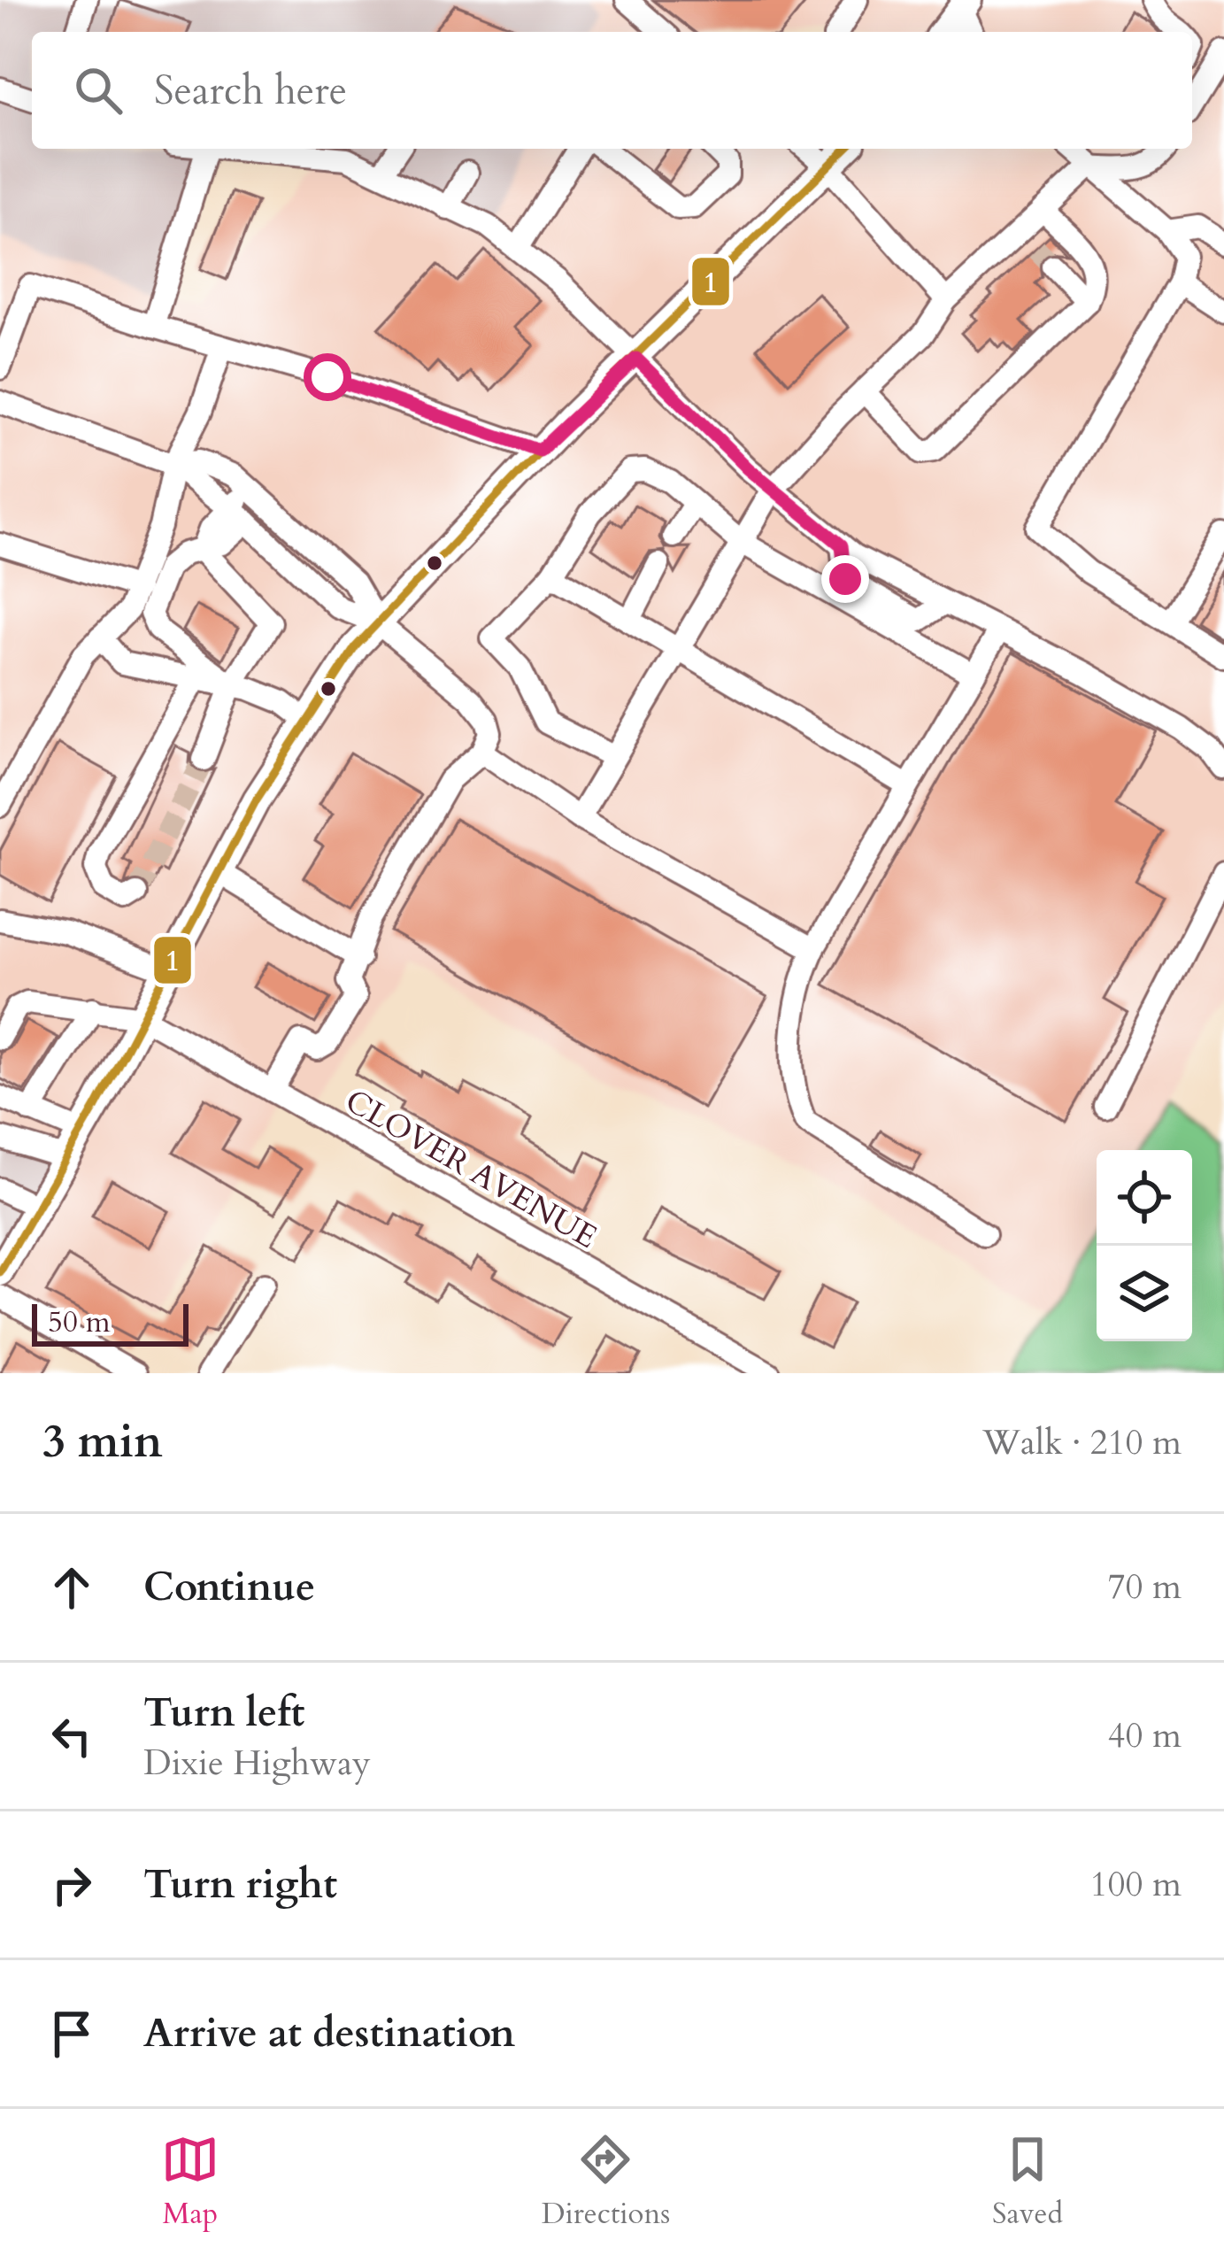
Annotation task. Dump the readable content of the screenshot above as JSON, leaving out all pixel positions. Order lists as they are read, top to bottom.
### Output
{
  "streets": {
    "street": ["CLOVER AVENUE"]
  },
  "lines": ["transit line 1"],
  "scale_bar": "50 m",
  "page": {
    "search": "Search here",
    "scale": "50 m",
    "heading": ["3 min", "Walk · 210 m"],
    "list": [
      ["Continue", "70 m"],
      ["Turn left", "Dixie Highway", "40 m"],
      ["Turn right", "100 m"],
      "Arrive at destination"
    ],
    "nav": ["Map", "Directions", "Saved"]
  }
}
